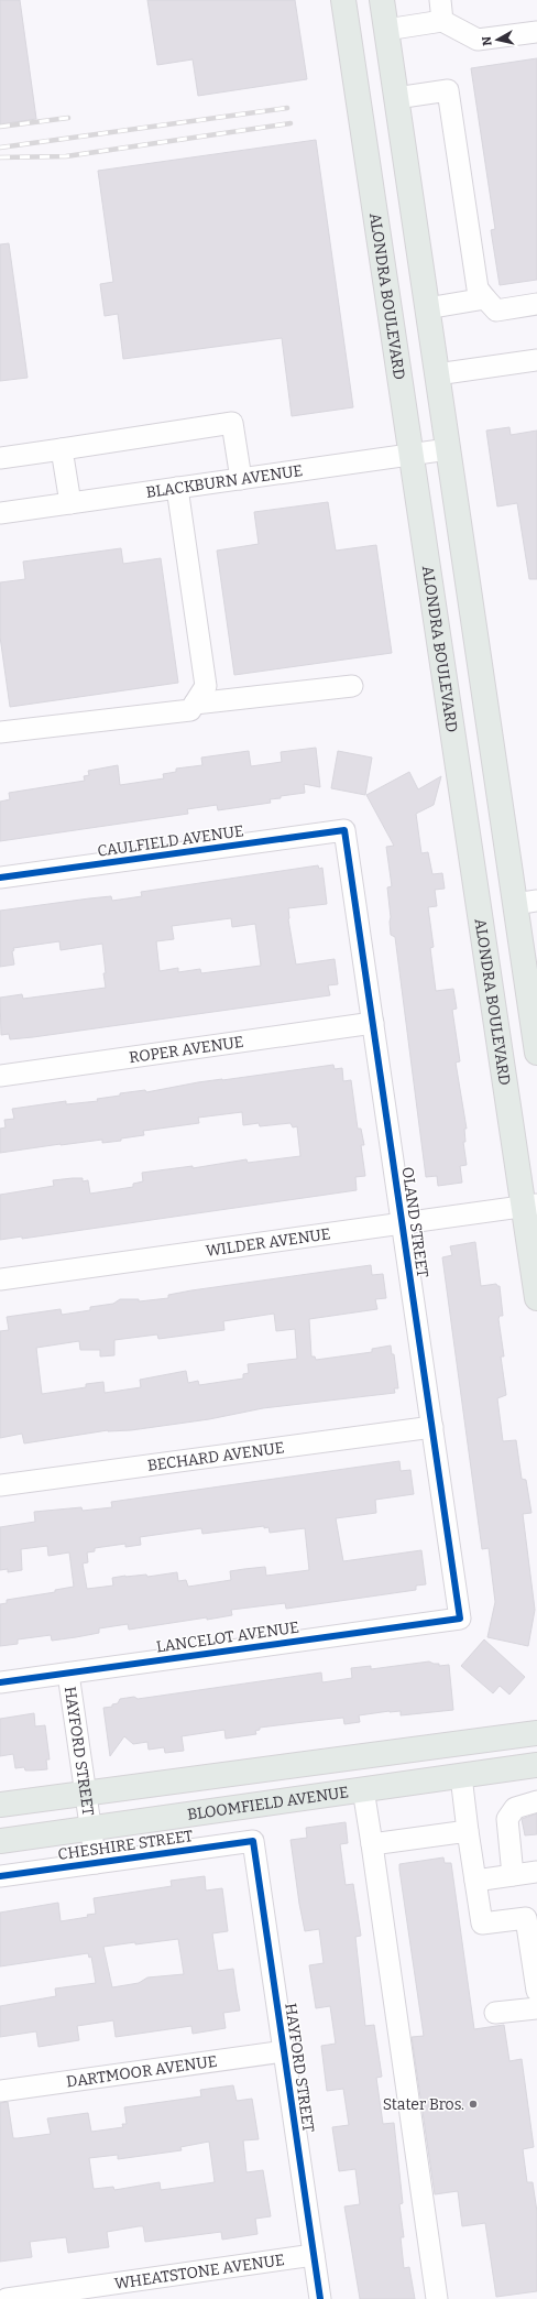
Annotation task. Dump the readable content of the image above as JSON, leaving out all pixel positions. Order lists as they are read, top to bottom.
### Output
{
  "streets": {
    "main road": ["ALONDRA BOULEVARD", "BLOOMFIELD AVENUE"],
    "street": [
      "BLACKBURN AVENUE",
      "CAULFIELD AVENUE",
      "ROPER AVENUE",
      "OLAND STREET",
      "WILDER AVENUE",
      "BECHARD AVENUE",
      "LANCELOT AVENUE",
      "HAYFORD STREET",
      "CHESHIRE STREET",
      "DARTMOOR AVENUE",
      "WHEATSTONE AVENUE"
    ]
  },
  "crossings": [
    ["ALONDRA BOULEVARD", "BLACKBURN AVENUE"],
    ["ALONDRA BOULEVARD", "WILDER AVENUE"],
    ["CAULFIELD AVENUE", "OLAND STREET"],
    ["ROPER AVENUE", "OLAND STREET"],
    ["OLAND STREET", "WILDER AVENUE"],
    ["OLAND STREET", "BECHARD AVENUE"],
    ["OLAND STREET", "LANCELOT AVENUE"],
    ["LANCELOT AVENUE", "HAYFORD STREET"],
    ["HAYFORD STREET", "BLOOMFIELD AVENUE"],
    ["HAYFORD STREET", "CHESHIRE STREET"],
    ["HAYFORD STREET", "DARTMOOR AVENUE"],
    ["HAYFORD STREET", "WHEATSTONE AVENUE"]
  ],
  "places": ["Stater Bros."],
  "north": "left"
}
